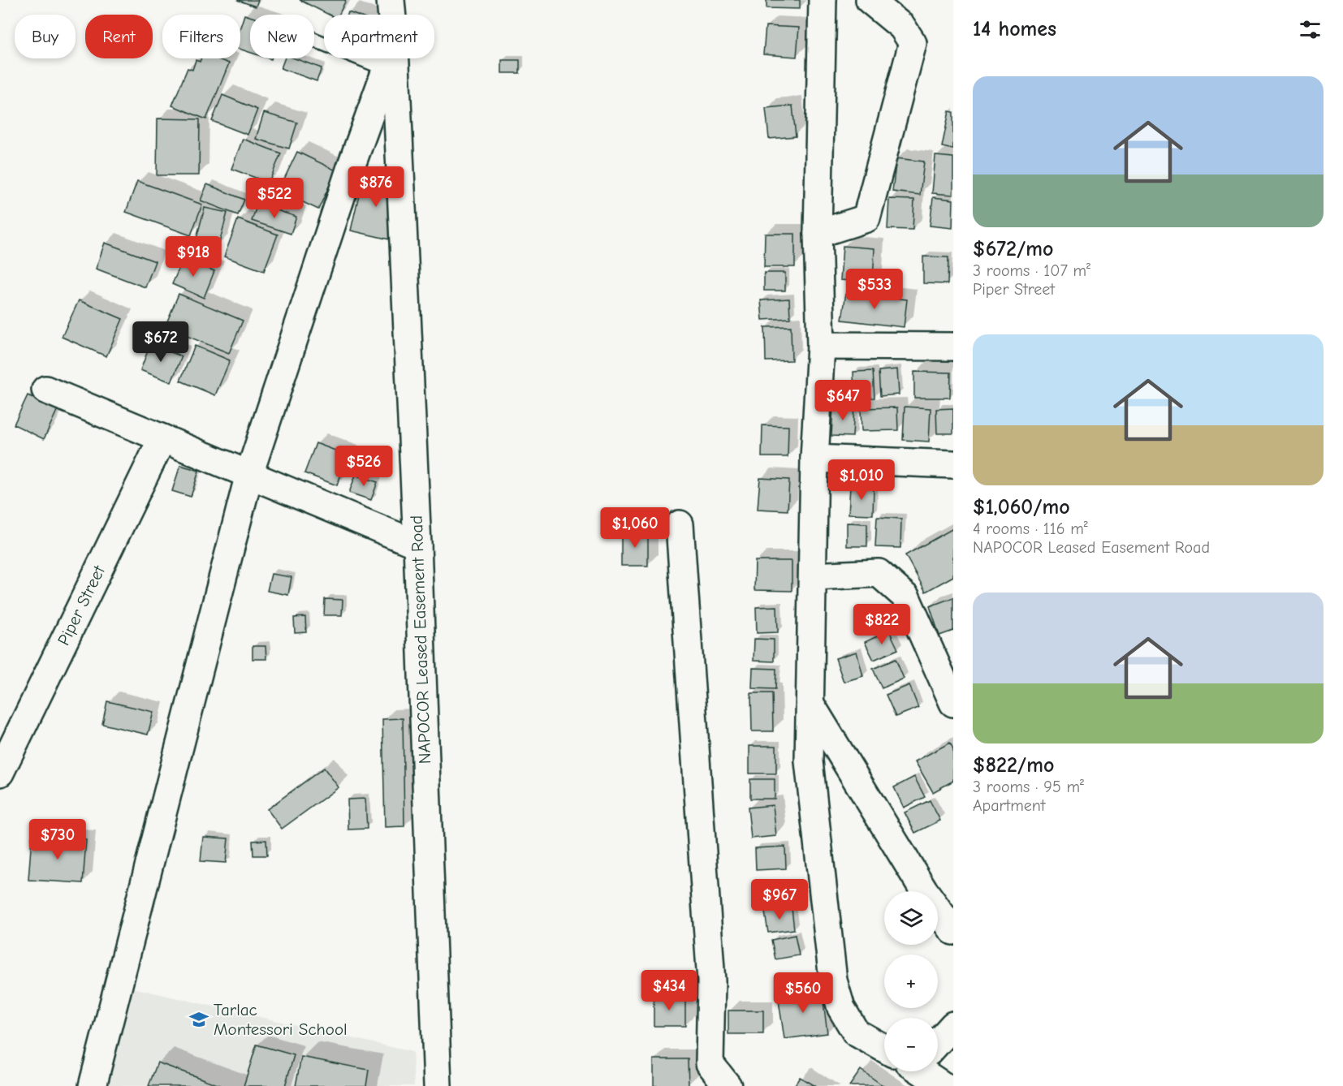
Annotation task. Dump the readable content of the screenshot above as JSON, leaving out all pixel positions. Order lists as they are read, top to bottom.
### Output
{
  "streets": {
    "street": ["Piper Street", "NAPOCOR Leased Easement Road"]
  },
  "places": {
    "school or university": ["Tarlac Montessori School"]
  },
  "page": {
    "heading": "14 homes",
    "chip": [
      "Buy",
      "Rent",
      "Filters",
      "New",
      "Apartment"
    ],
    "list": [
      {
        "name": "$672/mo",
        "note": "3 rooms · 107 m² · Piper Street"
      },
      {
        "name": "$1,060/mo",
        "note": "4 rooms · 116 m² · NAPOCOR Leased Easement Road"
      },
      {
        "name": "$822/mo",
        "note": "3 rooms · 95 m² · Apartment"
      }
    ],
    "price": [
      "$876",
      "$522",
      "$918",
      "$533",
      "$672",
      "$647",
      "$526",
      "$1,010",
      "$1,060",
      "$822",
      "$730",
      "$967",
      "$434",
      "$560"
    ],
    "map_buttons": ["+", "−"]
  }
}
